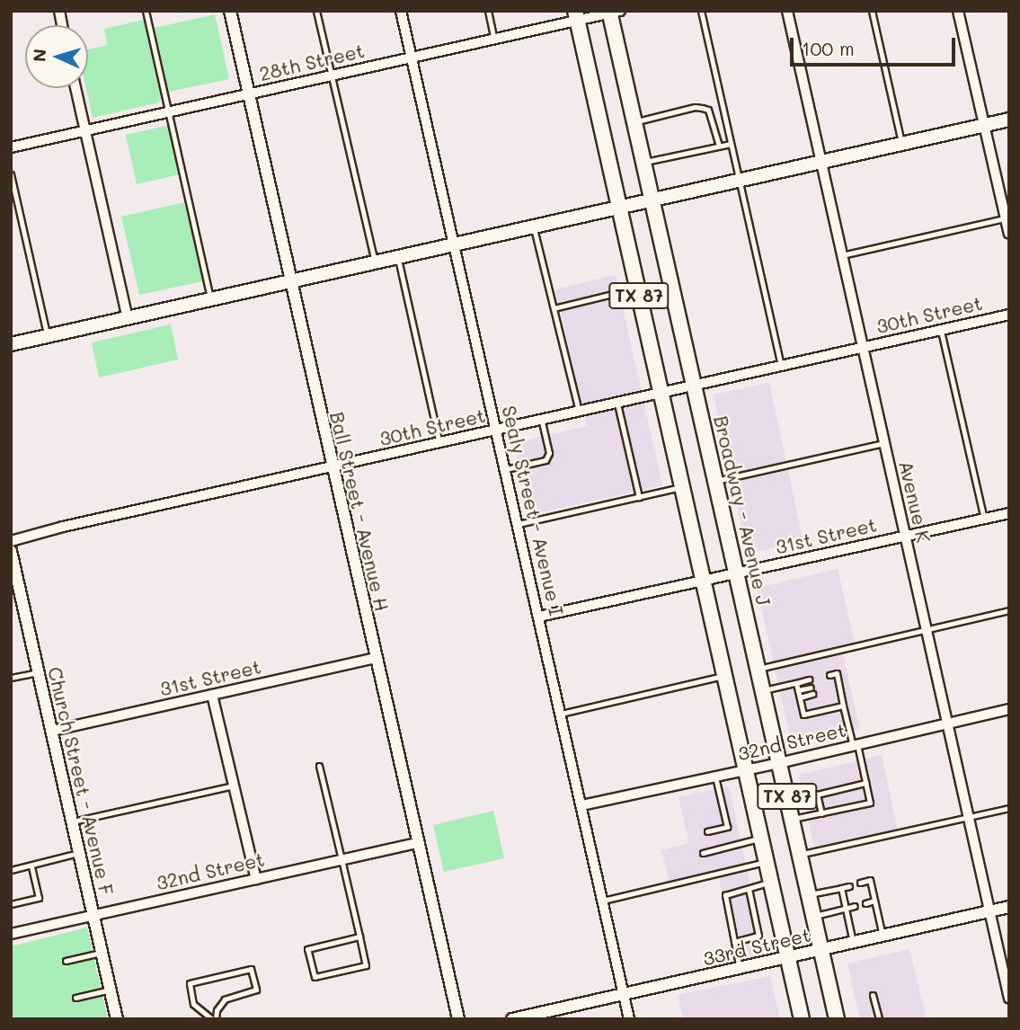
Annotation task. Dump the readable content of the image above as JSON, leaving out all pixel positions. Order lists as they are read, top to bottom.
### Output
{
  "streets": {
    "main road": ["TX 87", "Broadway - Avenue J"],
    "street": [
      "28th Street",
      "30th Street",
      "Avenue K",
      "Sealy Street - Avenue I",
      "Ball Street - Avenue H",
      "31st Street",
      "32nd Street",
      "Church Street - Avenue F",
      "33rd Street"
    ]
  },
  "crossings": [
    ["28th Street", "TX 87"],
    ["28th Street", "Sealy Street - Avenue I"],
    ["28th Street", "Broadway - Avenue J"],
    ["28th Street", "Ball Street - Avenue H"],
    ["TX 87", "30th Street"],
    ["TX 87", "31st Street"],
    ["TX 87", "32nd Street"],
    ["TX 87", "33rd Street"],
    ["30th Street", "Avenue K"],
    ["30th Street", "Sealy Street - Avenue I"],
    ["30th Street", "Broadway - Avenue J"],
    ["30th Street", "Ball Street - Avenue H"],
    ["Avenue K", "31st Street"],
    ["Avenue K", "32nd Street"],
    ["Avenue K", "33rd Street"],
    ["Sealy Street - Avenue I", "31st Street"],
    ["Sealy Street - Avenue I", "32nd Street"],
    ["Sealy Street - Avenue I", "33rd Street"],
    ["Broadway - Avenue J", "31st Street"],
    ["Broadway - Avenue J", "32nd Street"],
    ["Broadway - Avenue J", "33rd Street"],
    ["Ball Street - Avenue H", "31st Street"],
    ["Ball Street - Avenue H", "32nd Street"],
    ["31st Street", "Church Street - Avenue F"],
    ["32nd Street", "Church Street - Avenue F"]
  ],
  "scale_bar": "100 m",
  "north": "left"
}
